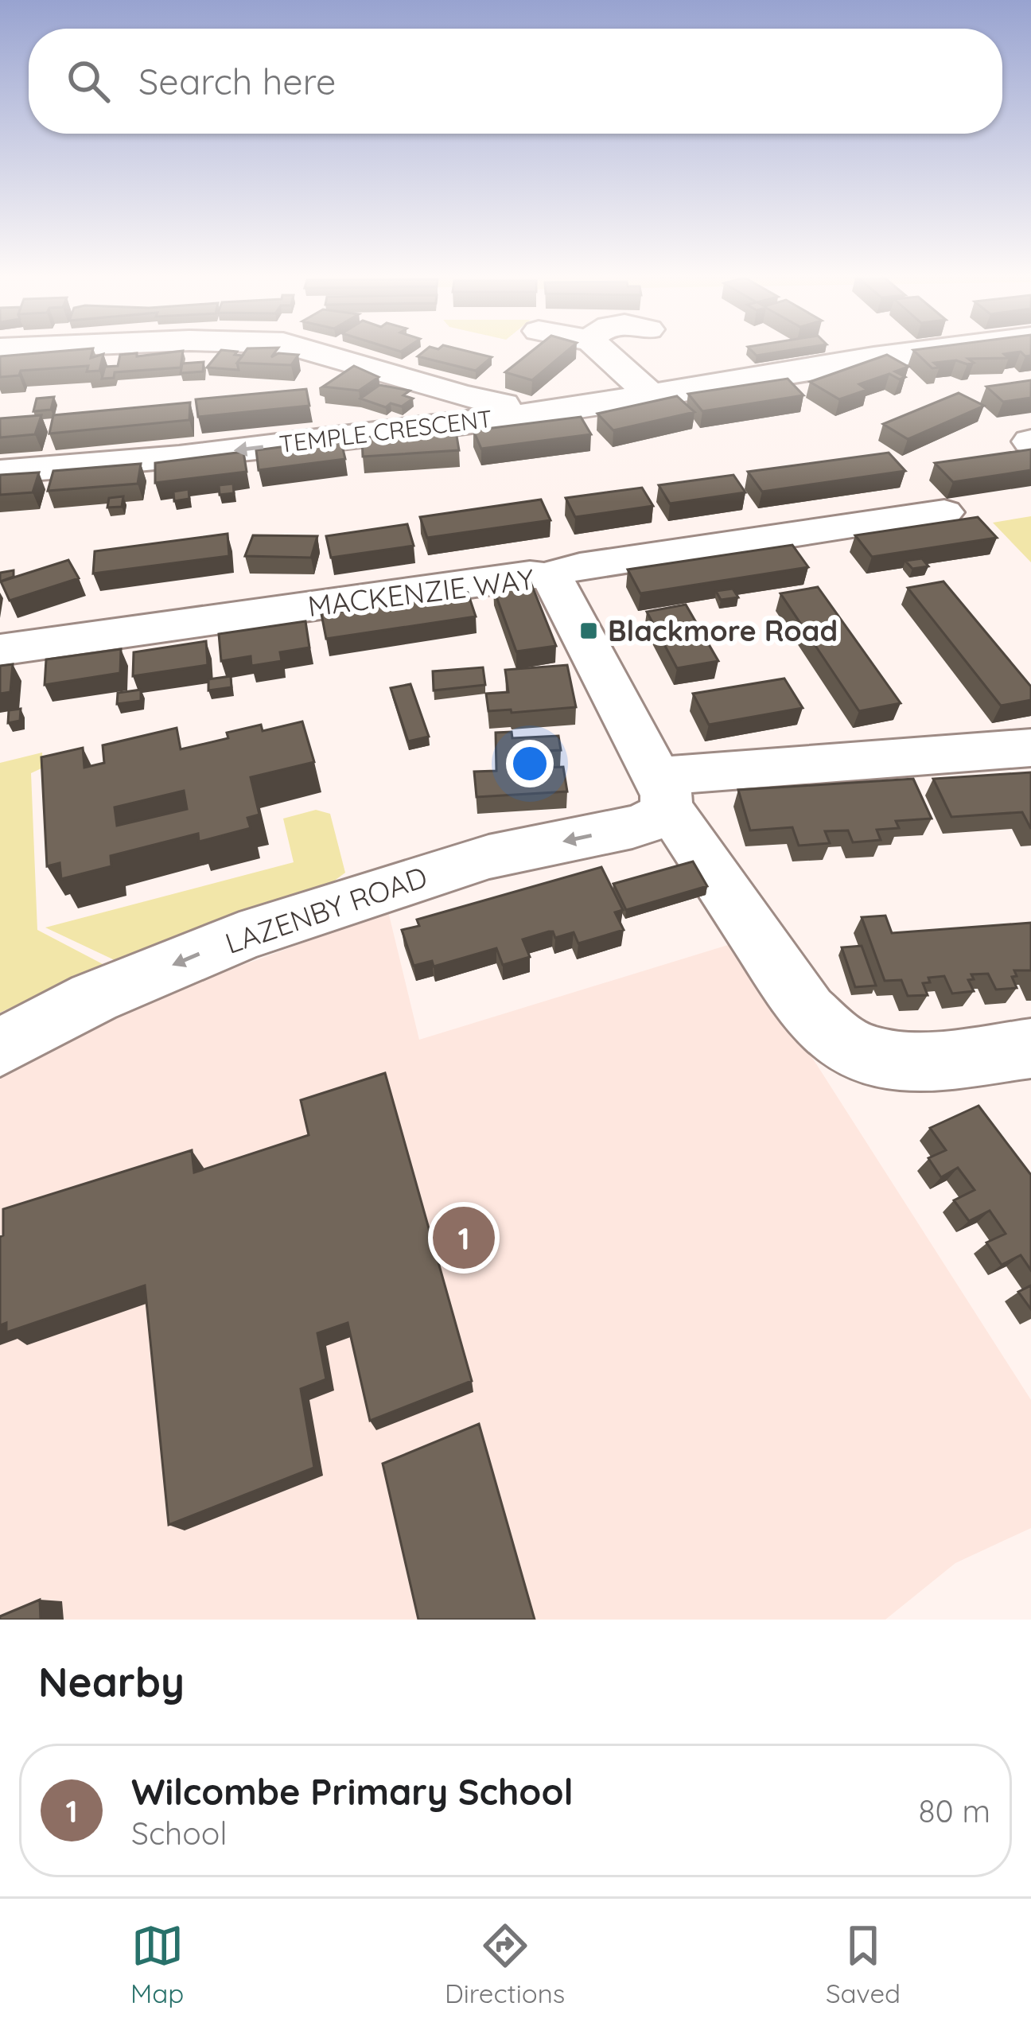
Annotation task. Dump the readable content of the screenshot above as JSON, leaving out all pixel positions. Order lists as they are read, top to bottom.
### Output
{
  "streets": {
    "street": ["TEMPLE CRESCENT", "MACKENZIE WAY", "LAZENBY ROAD"]
  },
  "one_way": ["TEMPLE CRESCENT", "LAZENBY ROAD"],
  "places": {
    "transit": ["Blackmore Road"]
  },
  "page": {
    "search": "Search here",
    "pins": "1",
    "heading": "Nearby",
    "list": [
      {
        "mark": "1",
        "name": "Wilcombe Primary School",
        "note": "School",
        "value": "80 m"
      }
    ],
    "nav": ["Map", "Directions", "Saved"]
  }
}
